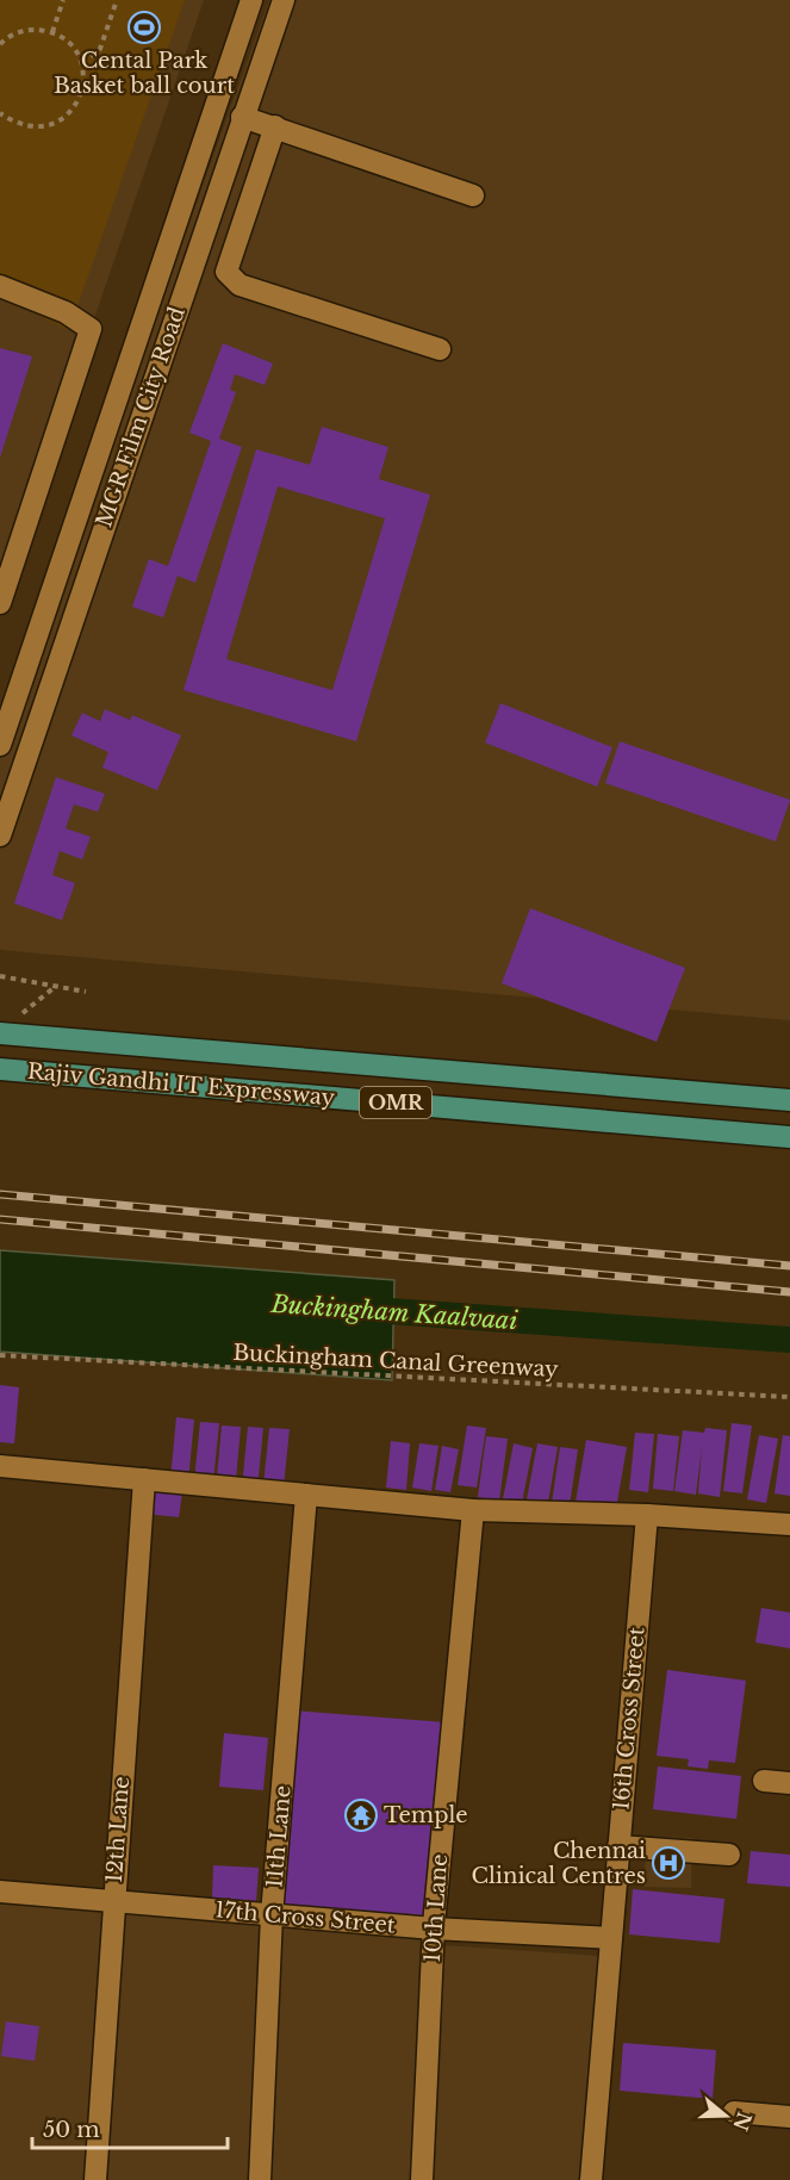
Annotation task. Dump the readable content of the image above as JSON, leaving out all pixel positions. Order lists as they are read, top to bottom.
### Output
{
  "streets": {
    "main road": ["Rajiv Gandhi IT Expressway", "OMR"],
    "street": [
      "MGR Film City Road",
      "16th Cross Street",
      "12th Lane",
      "11th Lane",
      "10th Lane",
      "17th Cross Street"
    ],
    "path": ["Buckingham Canal Greenway"]
  },
  "crossings": [
    ["16th Cross Street", "17th Cross Street"],
    ["12th Lane", "17th Cross Street"],
    ["11th Lane", "17th Cross Street"],
    ["10th Lane", "17th Cross Street"]
  ],
  "water": ["Buckingham Kaalvaai"],
  "places": {
    "sports": ["Cental Park Basket ball court"],
    "temple": ["Temple"],
    "hospital": ["Chennai Clinical Centres"]
  },
  "scale_bar": "50 m",
  "north": "right"
}
